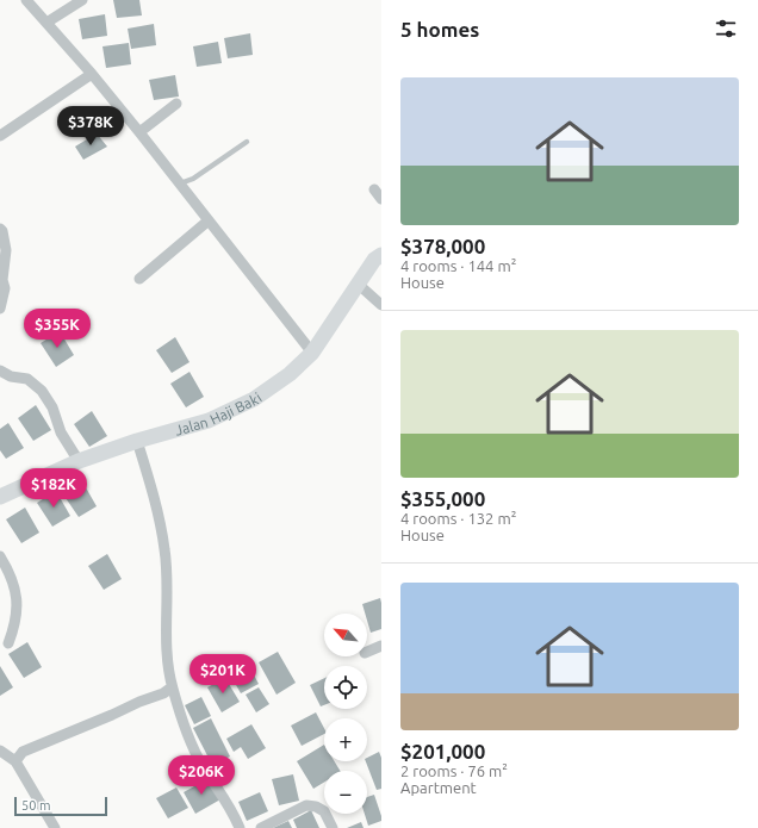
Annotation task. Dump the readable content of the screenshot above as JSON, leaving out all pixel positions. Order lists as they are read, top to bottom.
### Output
{
  "streets": {
    "street": ["Jalan Haji Baki"]
  },
  "scale_bar": "50 m",
  "north": "top left",
  "page": {
    "heading": "5 homes",
    "list": [
      {
        "name": "$378,000",
        "note": "4 rooms · 144 m² · House"
      },
      {
        "name": "$355,000",
        "note": "4 rooms · 132 m² · House"
      },
      {
        "name": "$201,000",
        "note": "2 rooms · 76 m² · Apartment"
      }
    ],
    "price": [
      "$378K",
      "$355K",
      "$182K",
      "$201K",
      "$206K"
    ],
    "map_buttons": ["+", "−"],
    "scale": "50 m"
  }
}
